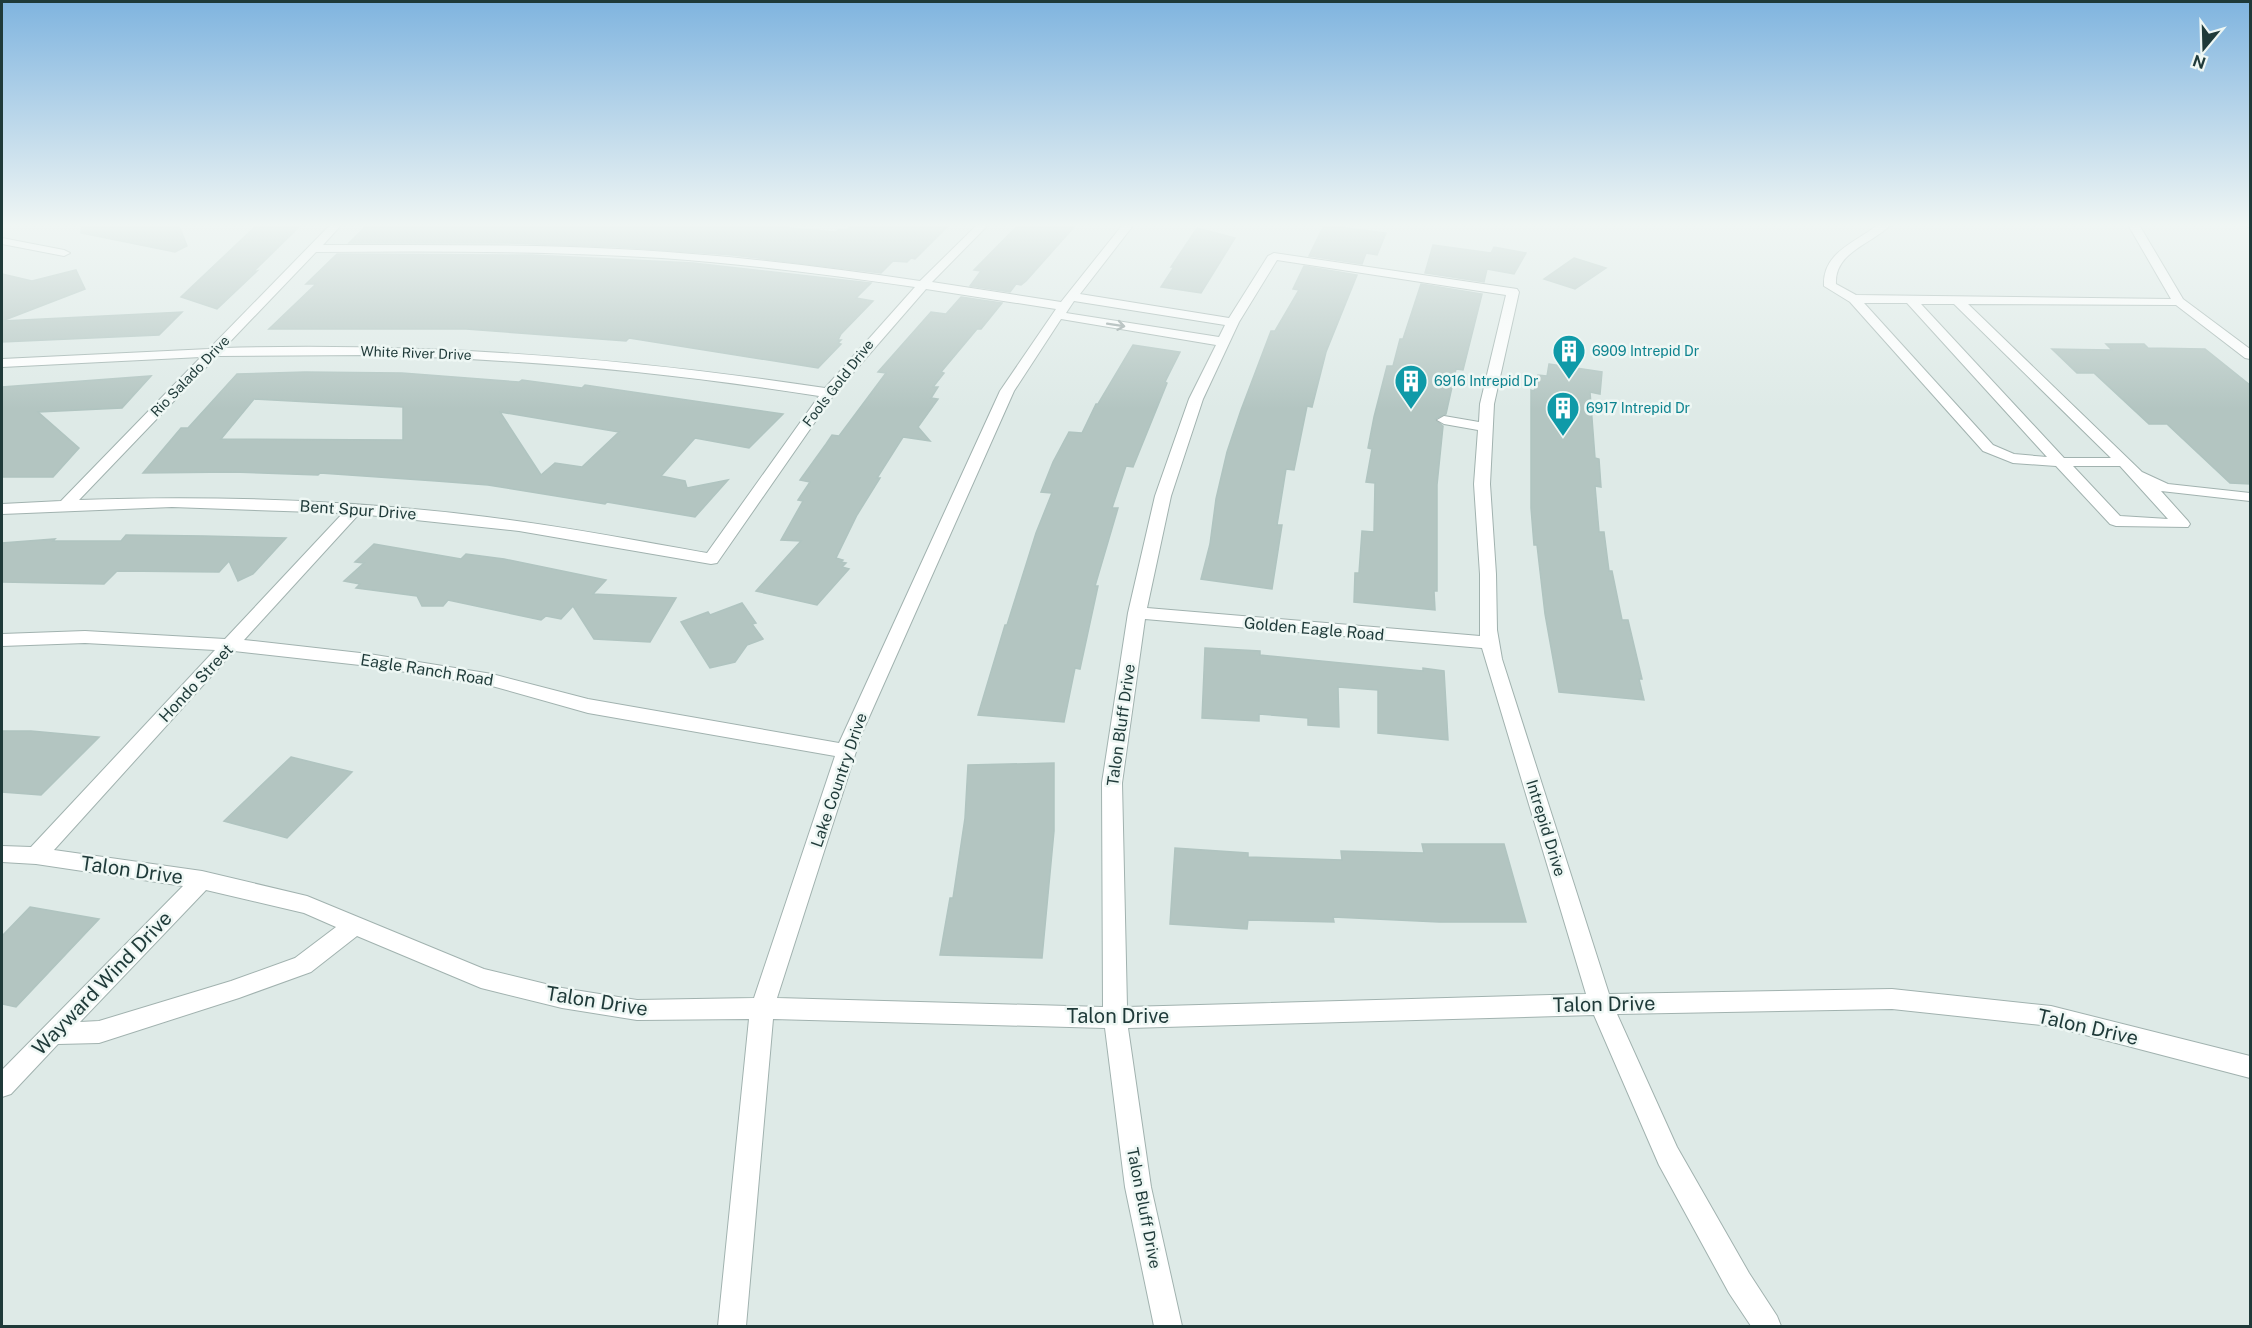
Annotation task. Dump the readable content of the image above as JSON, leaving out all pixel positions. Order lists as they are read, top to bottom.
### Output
{
  "streets": {
    "street": [
      "White River Drive",
      "Rio Salado Drive",
      "Fools Gold Drive",
      "Bent Spur Drive",
      "Golden Eagle Road",
      "Eagle Ranch Road",
      "Hondo Street",
      "Talon Bluff Drive",
      "Lake Country Drive",
      "Intrepid Drive",
      "Talon Drive",
      "Wayward Wind Drive"
    ]
  },
  "crossings": [
    ["White River Drive", "Rio Salado Drive"],
    ["White River Drive", "Fools Gold Drive"],
    ["Rio Salado Drive", "Bent Spur Drive"],
    ["Fools Gold Drive", "Bent Spur Drive"],
    ["Bent Spur Drive", "Hondo Street"],
    ["Golden Eagle Road", "Talon Bluff Drive"],
    ["Golden Eagle Road", "Intrepid Drive"],
    ["Eagle Ranch Road", "Hondo Street"],
    ["Eagle Ranch Road", "Lake Country Drive"],
    ["Hondo Street", "Talon Drive"],
    ["Talon Bluff Drive", "Intrepid Drive"],
    ["Talon Bluff Drive", "Talon Drive"],
    ["Lake Country Drive", "Talon Drive"],
    ["Intrepid Drive", "Talon Drive"],
    ["Talon Drive", "Wayward Wind Drive"]
  ],
  "places": {
    "building": ["6909 Intrepid Dr", "6916 Intrepid Dr", "6917 Intrepid Dr"]
  },
  "north": "bottom"
}
